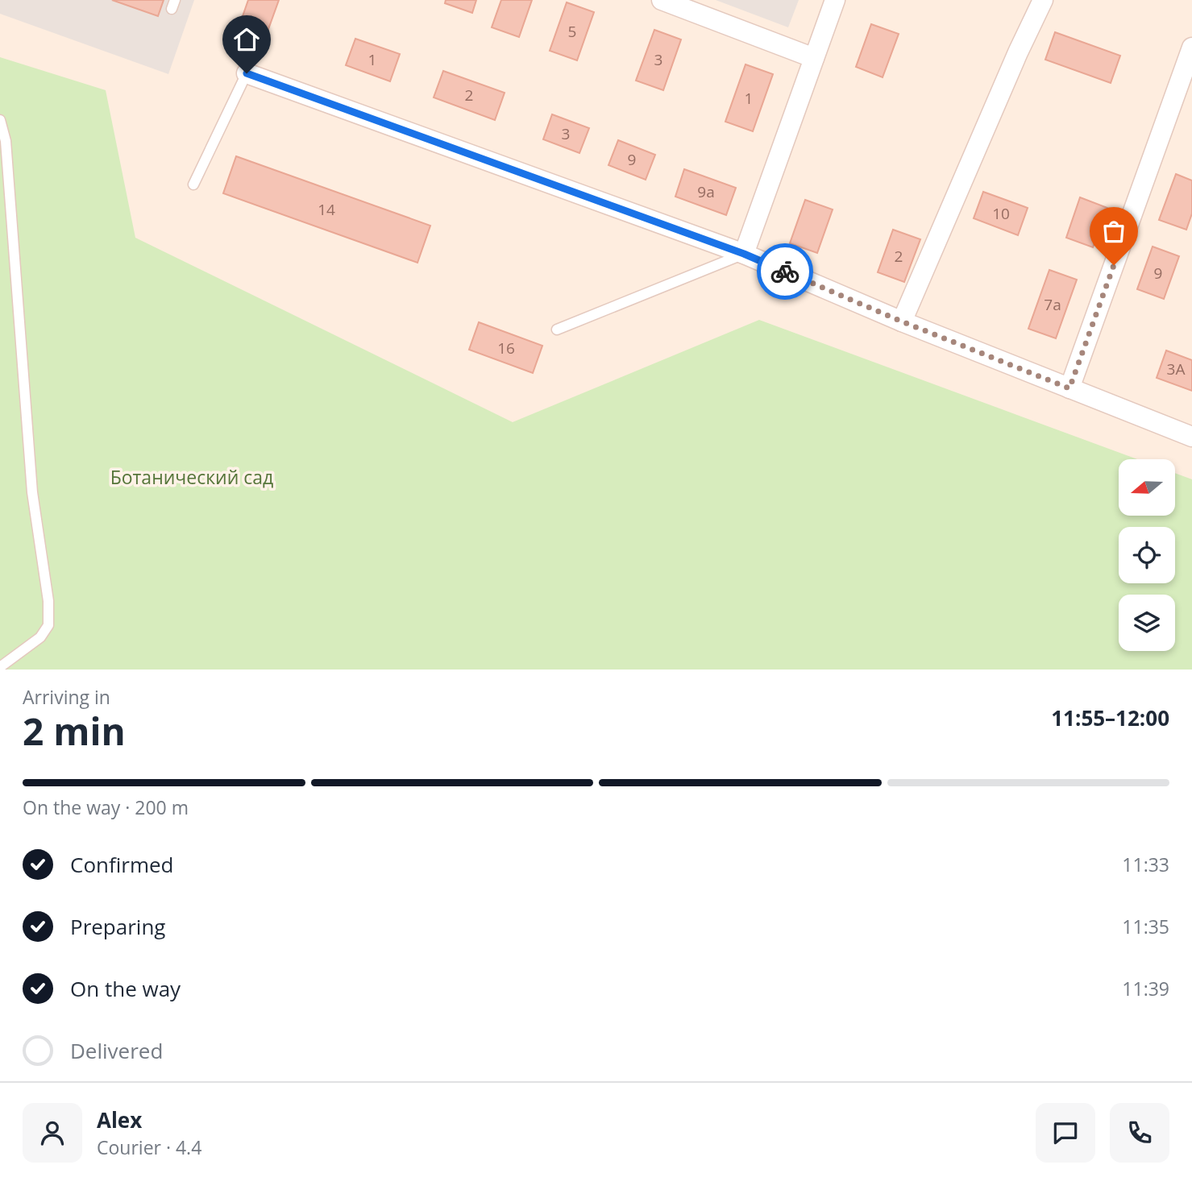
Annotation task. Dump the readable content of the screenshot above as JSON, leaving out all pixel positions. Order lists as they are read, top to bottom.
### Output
{
  "parks": ["Ботанический сад"],
  "house_numbers": [
    "5",
    "1",
    "3",
    "2",
    "1",
    "3",
    "9",
    "9а",
    "14",
    "10",
    "2",
    "9",
    "7а",
    "16",
    "3А"
  ],
  "north": "left",
  "page": {
    "heading": ["2 min", "Arriving in", "11:55–12:00"],
    "panel": ["Alex", "Courier · 4.4"],
    "bar": "On the way · 200 m",
    "list": [
      ["Confirmed", "11:33"],
      ["Preparing", "11:35"],
      ["On the way", "11:39"],
      "Delivered"
    ]
  }
}
